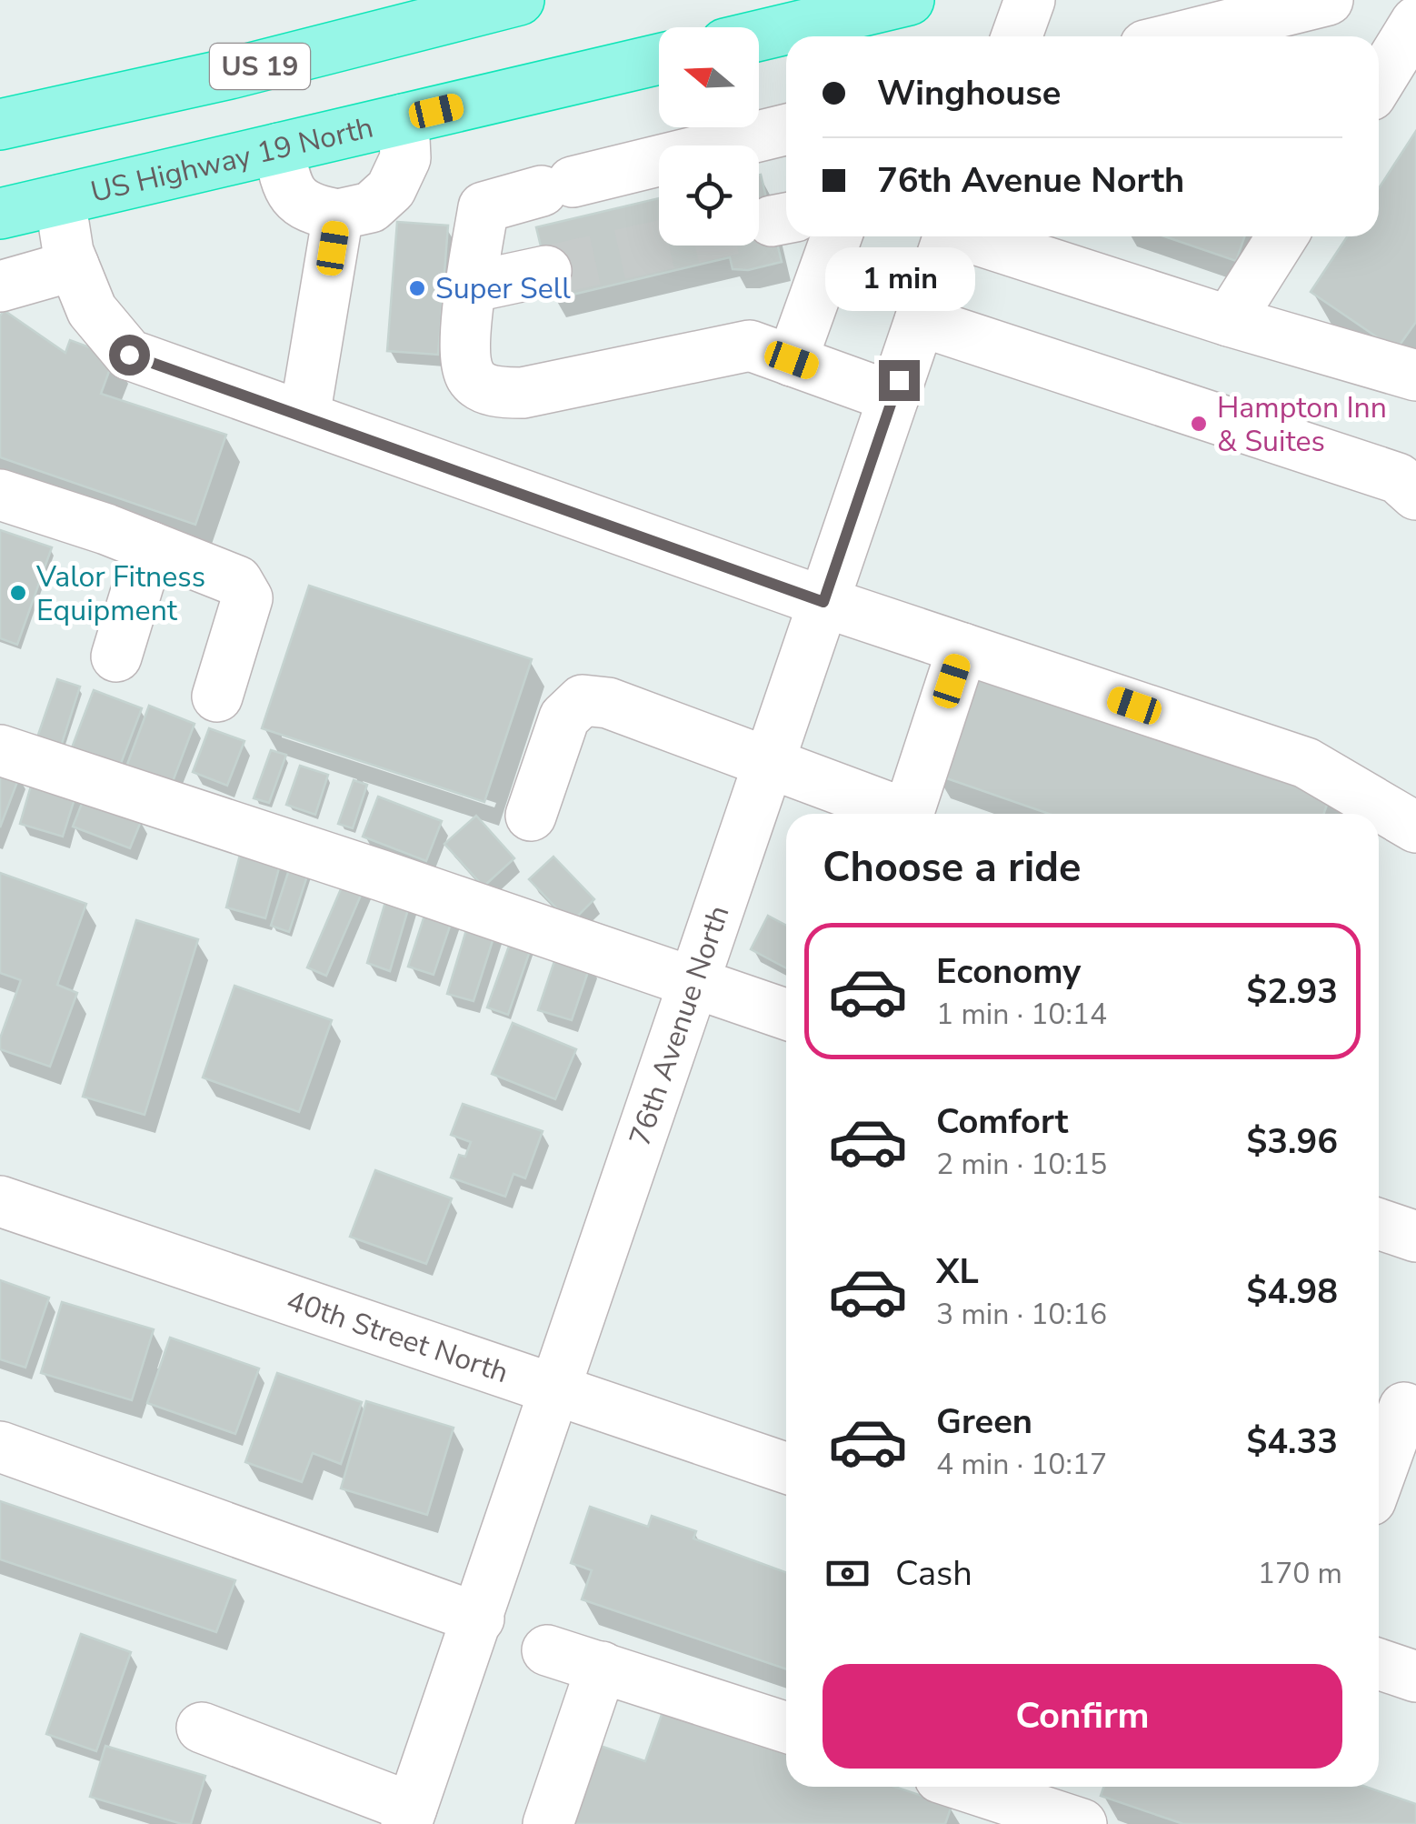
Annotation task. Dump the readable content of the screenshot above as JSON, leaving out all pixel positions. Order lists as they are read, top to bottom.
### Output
{
  "streets": {
    "highway": ["US 19", "US Highway 19 North"],
    "street": ["76th Avenue North", "40th Street North"]
  },
  "crossings": [
    ["76th Avenue North", "40th Street North"]
  ],
  "places": ["Super Sell", "Hampton Inn & Suites", "Valor Fitness Equipment"],
  "north": "left",
  "page": {
    "banner": ["Winghouse", "76th Avenue North"],
    "bubble": "1 min",
    "heading": "Choose a ride",
    "list": [
      {
        "name": "Economy",
        "note": "1 min · 10:14",
        "value": "$2.93"
      },
      {
        "name": "Comfort",
        "note": "2 min · 10:15",
        "value": "$3.96"
      },
      {
        "name": "XL",
        "note": "3 min · 10:16",
        "value": "$4.98"
      },
      {
        "name": "Green",
        "note": "4 min · 10:17",
        "value": "$4.33"
      }
    ],
    "pay": ["Cash", "170 m"],
    "buttons": "Confirm"
  }
}
